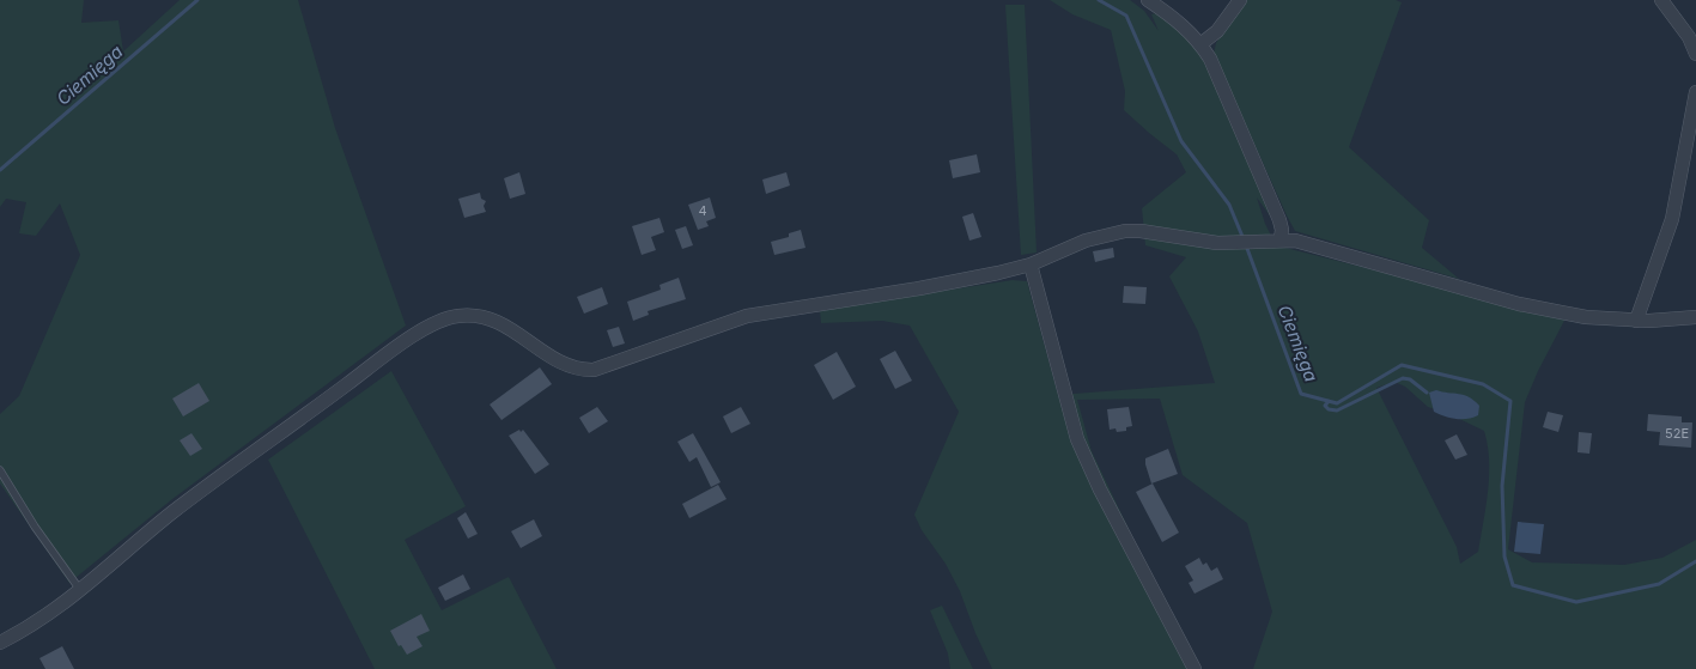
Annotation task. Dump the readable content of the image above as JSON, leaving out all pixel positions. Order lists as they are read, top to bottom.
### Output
{
  "water": ["Ciemięga"],
  "house_numbers": ["4", "52E"]
}
